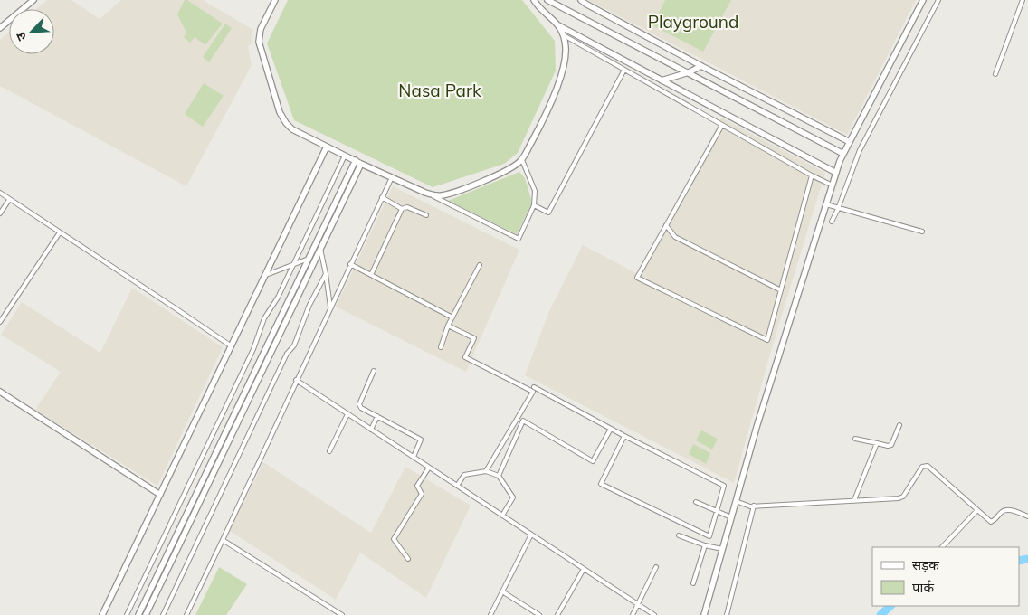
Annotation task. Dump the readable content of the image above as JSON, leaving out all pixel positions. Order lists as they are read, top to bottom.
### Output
{
  "parks": ["Playground", "Nasa Park"],
  "legend": ["सड़क", "पार्क"],
  "north": "bottom left"
}
